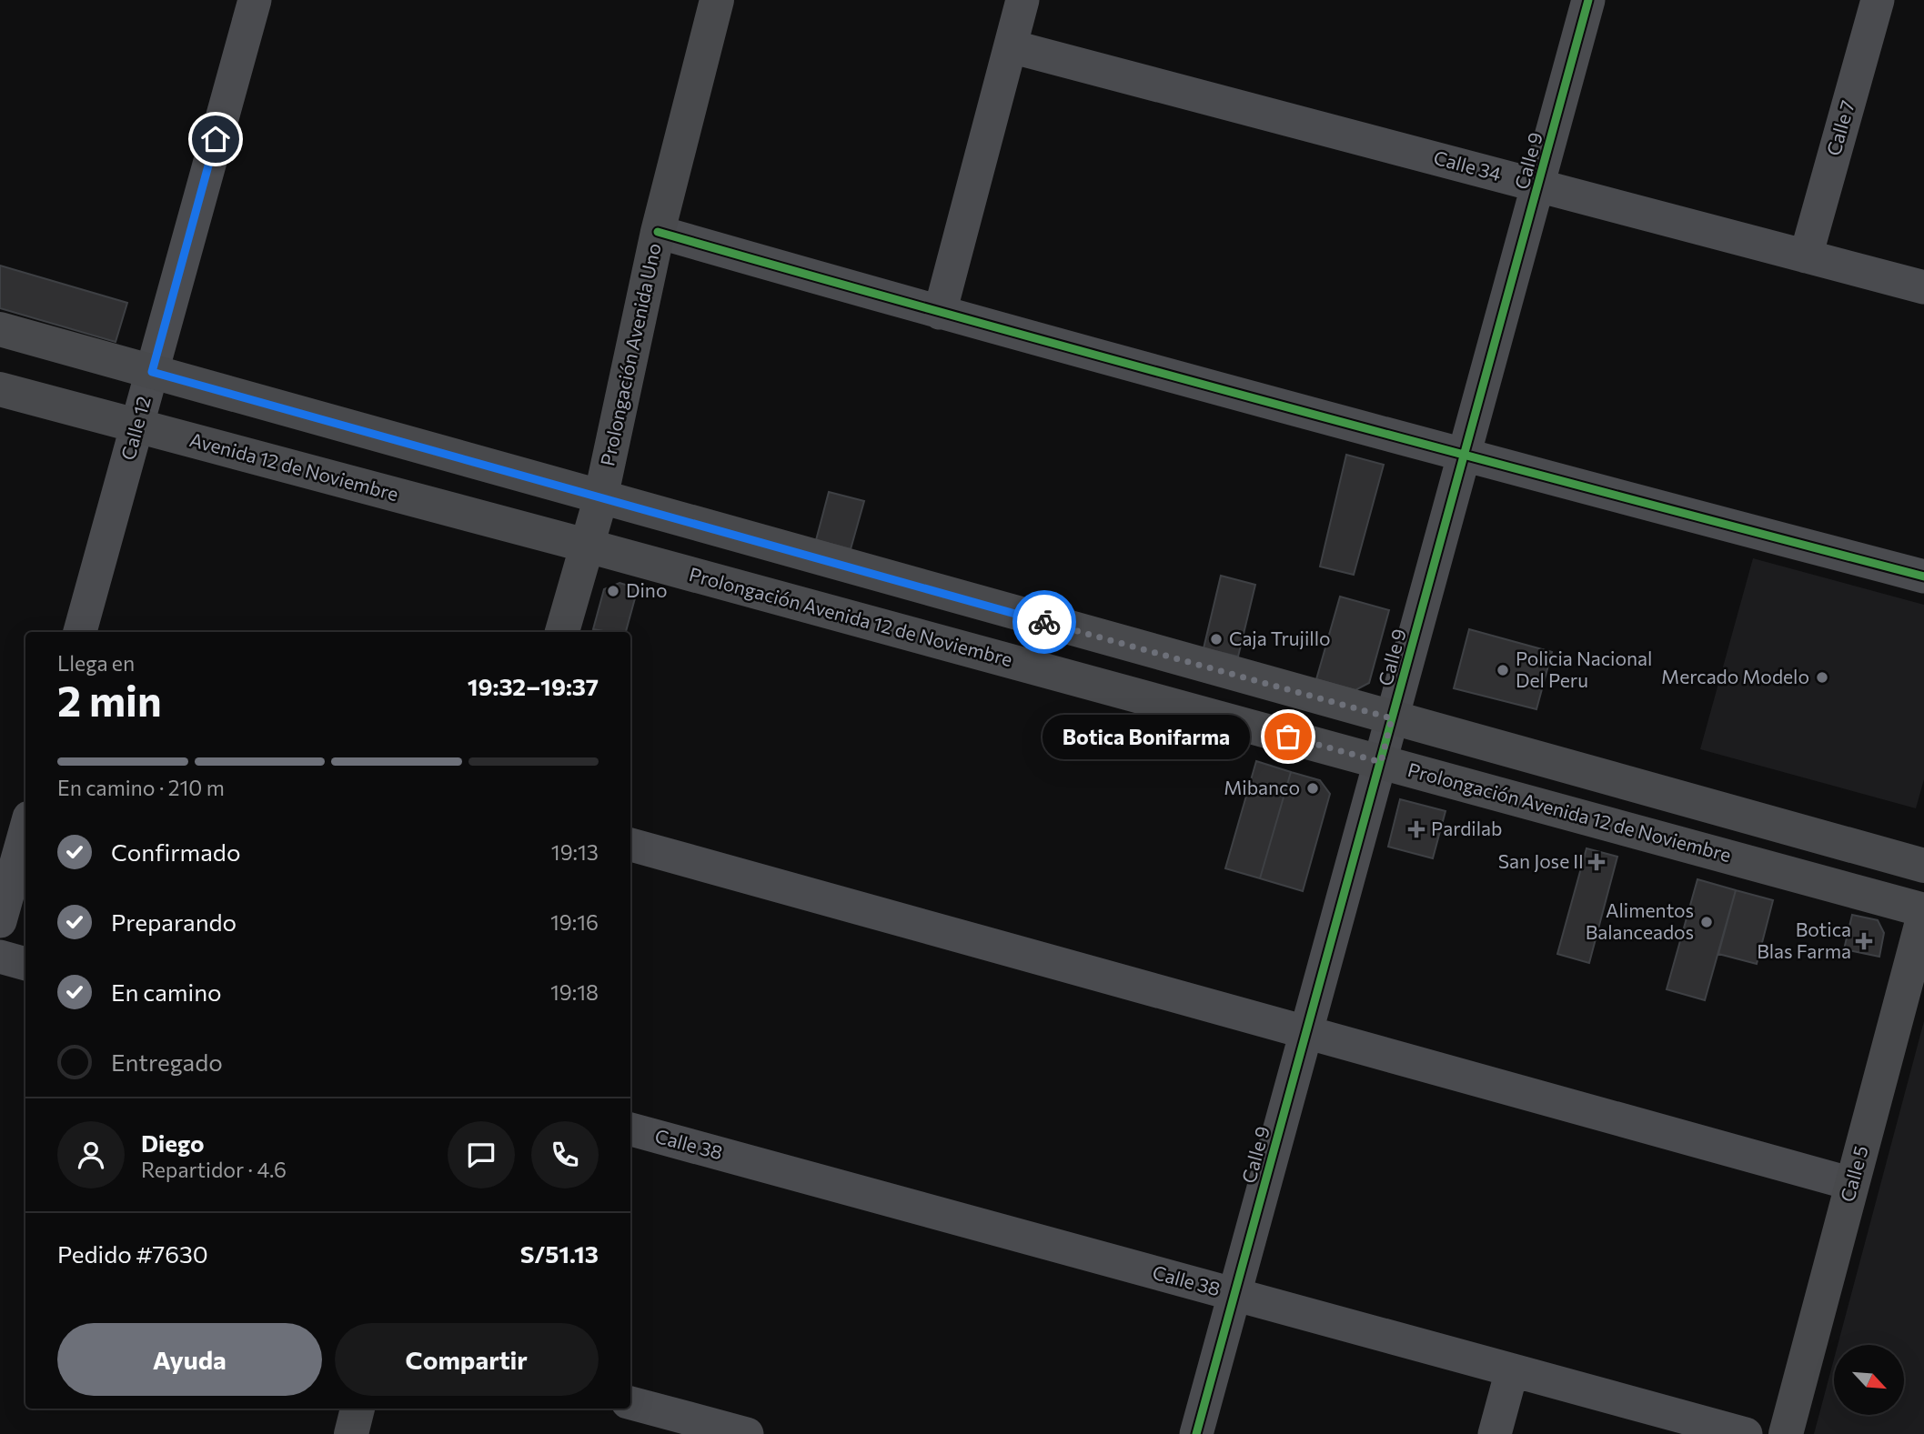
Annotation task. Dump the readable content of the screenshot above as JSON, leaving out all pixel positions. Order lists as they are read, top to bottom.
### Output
{
  "streets": {
    "main road": [
      "Prolongación Avenida Uno",
      "Avenida 12 de Noviembre",
      "Prolongación Avenida 12 de Noviembre",
      "Calle 5"
    ],
    "street": [
      "Calle 7",
      "Calle 9",
      "Calle 34",
      "Calle 12",
      "Calle 38"
    ]
  },
  "crossings": [
    ["Calle 7", "Calle 34"],
    ["Calle 9", "Calle 34"],
    ["Calle 9", "Prolongación Avenida 12 de Noviembre"],
    ["Calle 9", "Calle 38"],
    ["Prolongación Avenida Uno", "Avenida 12 de Noviembre"],
    ["Prolongación Avenida Uno", "Prolongación Avenida 12 de Noviembre"],
    ["Calle 12", "Avenida 12 de Noviembre"],
    ["Avenida 12 de Noviembre", "Prolongación Avenida 12 de Noviembre"],
    ["Prolongación Avenida 12 de Noviembre", "Calle 5"]
  ],
  "places": {
    "other": [
      "Dino",
      "Caja Trujillo",
      "Policia Nacional Del Peru",
      "Mercado Modelo",
      "Botica Bonifarma",
      "Mibanco",
      "Alimentos Balanceados"
    ],
    "health": ["Pardilab", "San Jose II", "Botica Blas Farma"]
  },
  "north": "bottom right",
  "page": {
    "heading": ["2 min", "Llega en", "19:32–19:37"],
    "panel": [
      "Diego",
      "Repartidor · 4.6",
      "Pedido #7630",
      "S/51.13"
    ],
    "bubble": "Botica Bonifarma",
    "bar": "En camino · 210 m",
    "list": [
      ["Confirmado", "19:13"],
      ["Preparando", "19:16"],
      ["En camino", "19:18"],
      "Entregado"
    ],
    "buttons": ["Ayuda", "Compartir"]
  }
}
